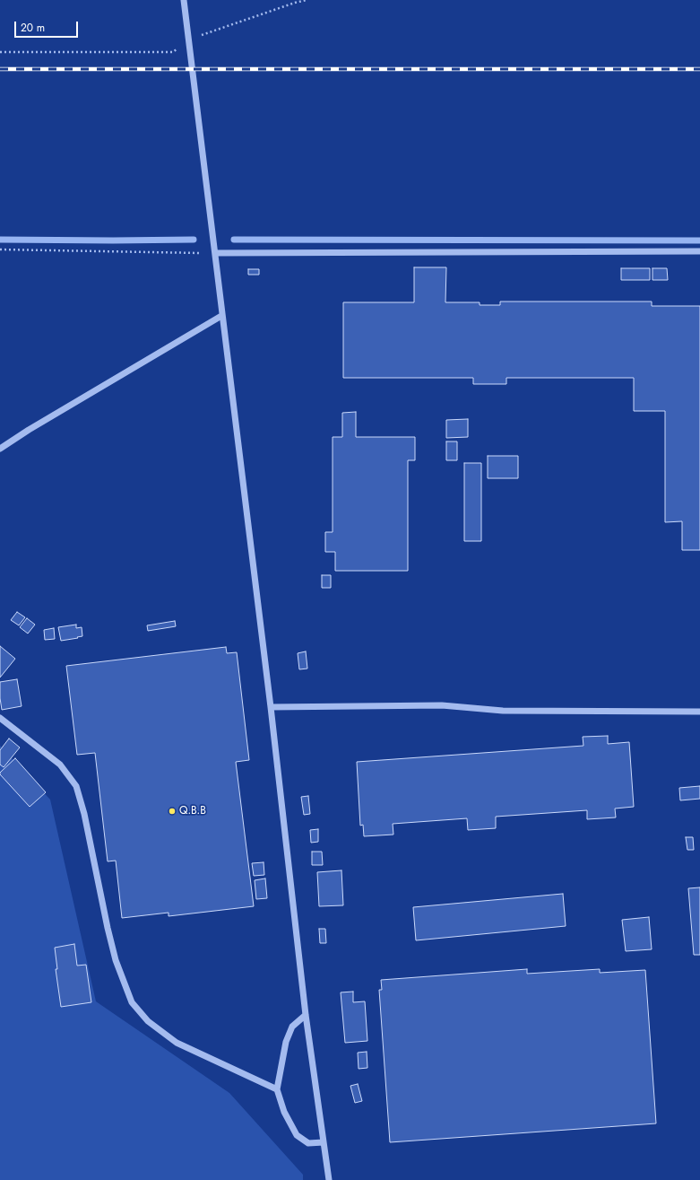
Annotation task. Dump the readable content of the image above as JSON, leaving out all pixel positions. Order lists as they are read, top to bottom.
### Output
{
  "places": ["Q.B.B"],
  "scale_bar": "20 m"
}
